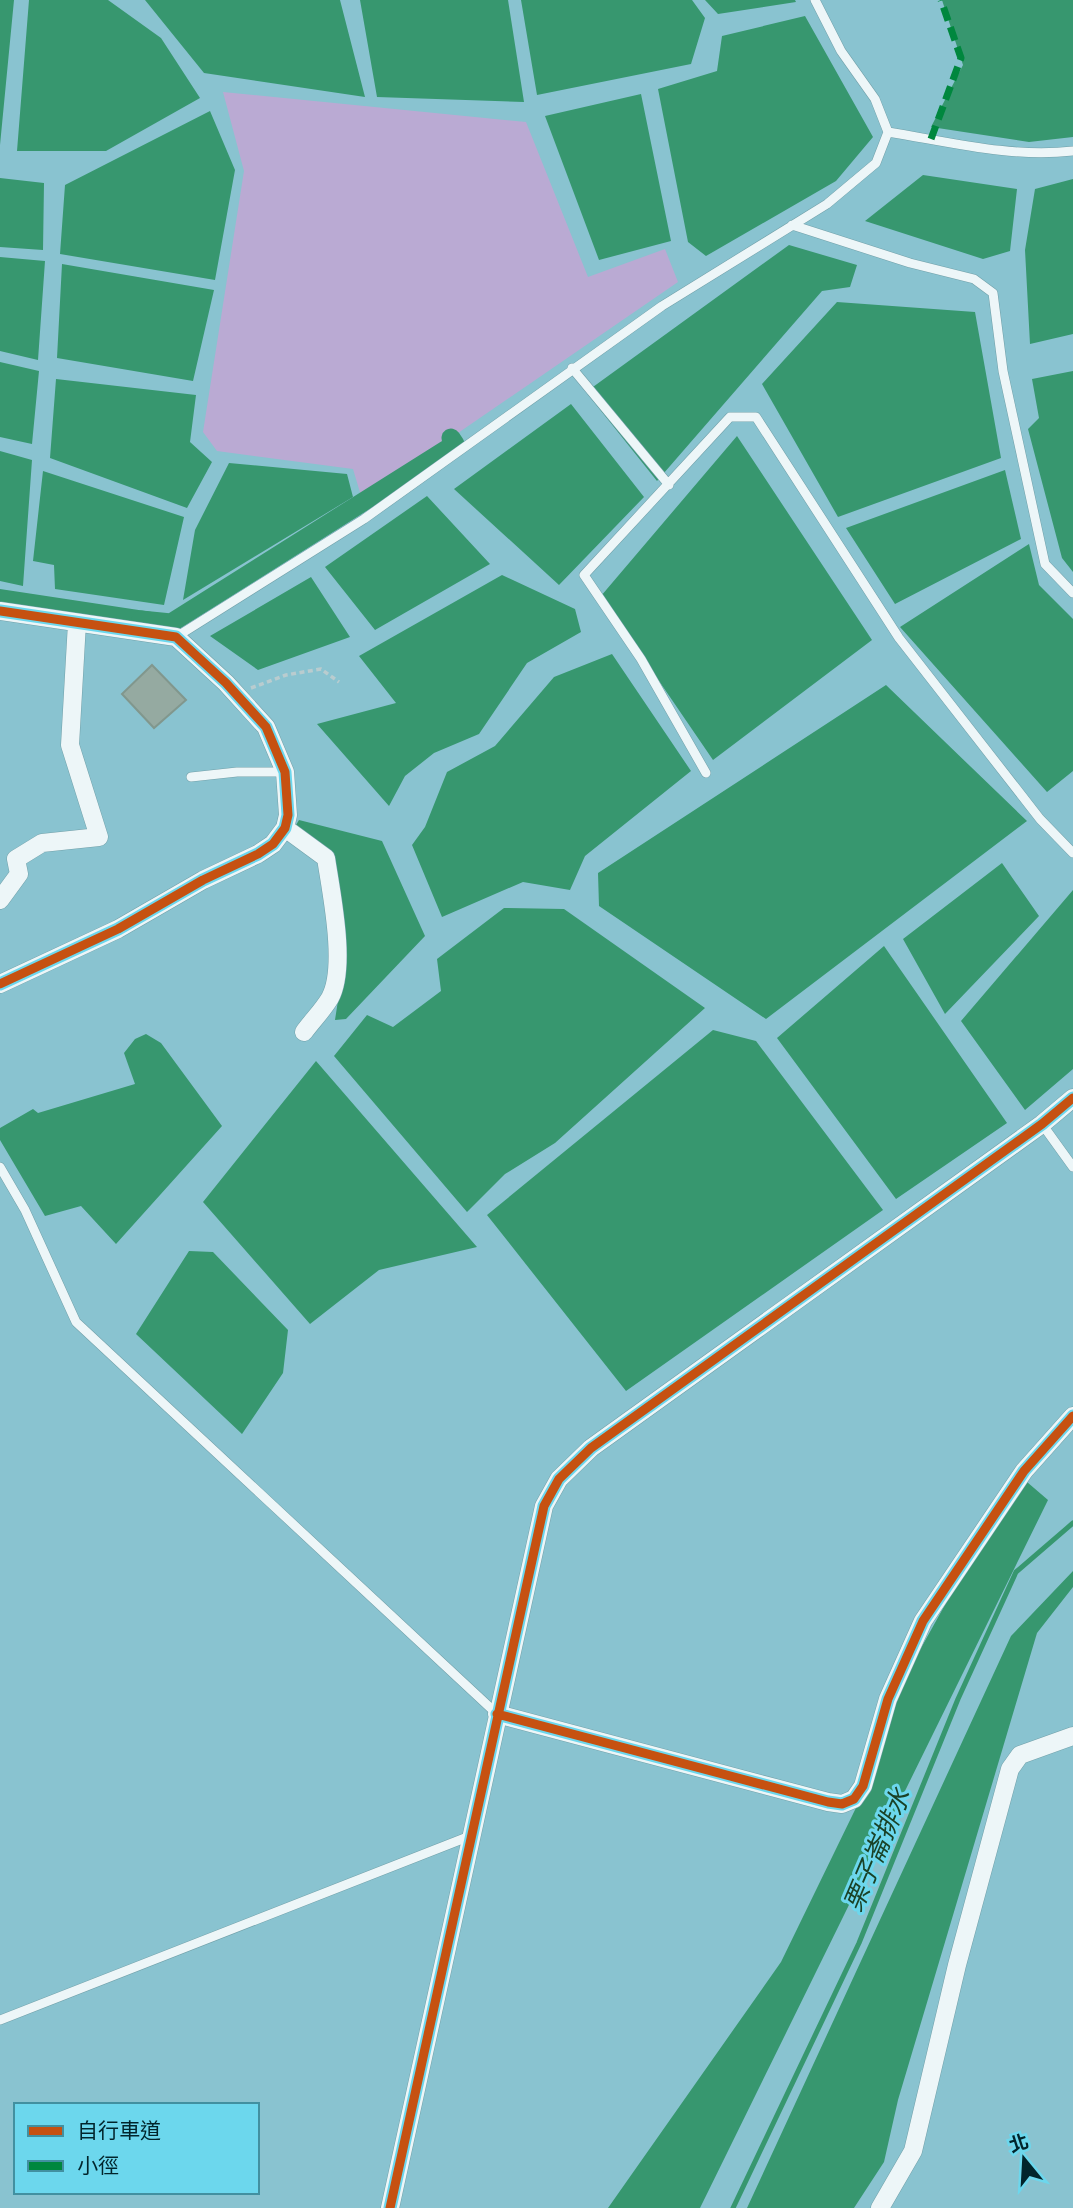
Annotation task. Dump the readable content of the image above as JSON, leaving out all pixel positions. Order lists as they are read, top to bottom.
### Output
{
  "water": ["栗子崙排水"],
  "legend": ["自行車道", "小徑"],
  "north": "top"
}
